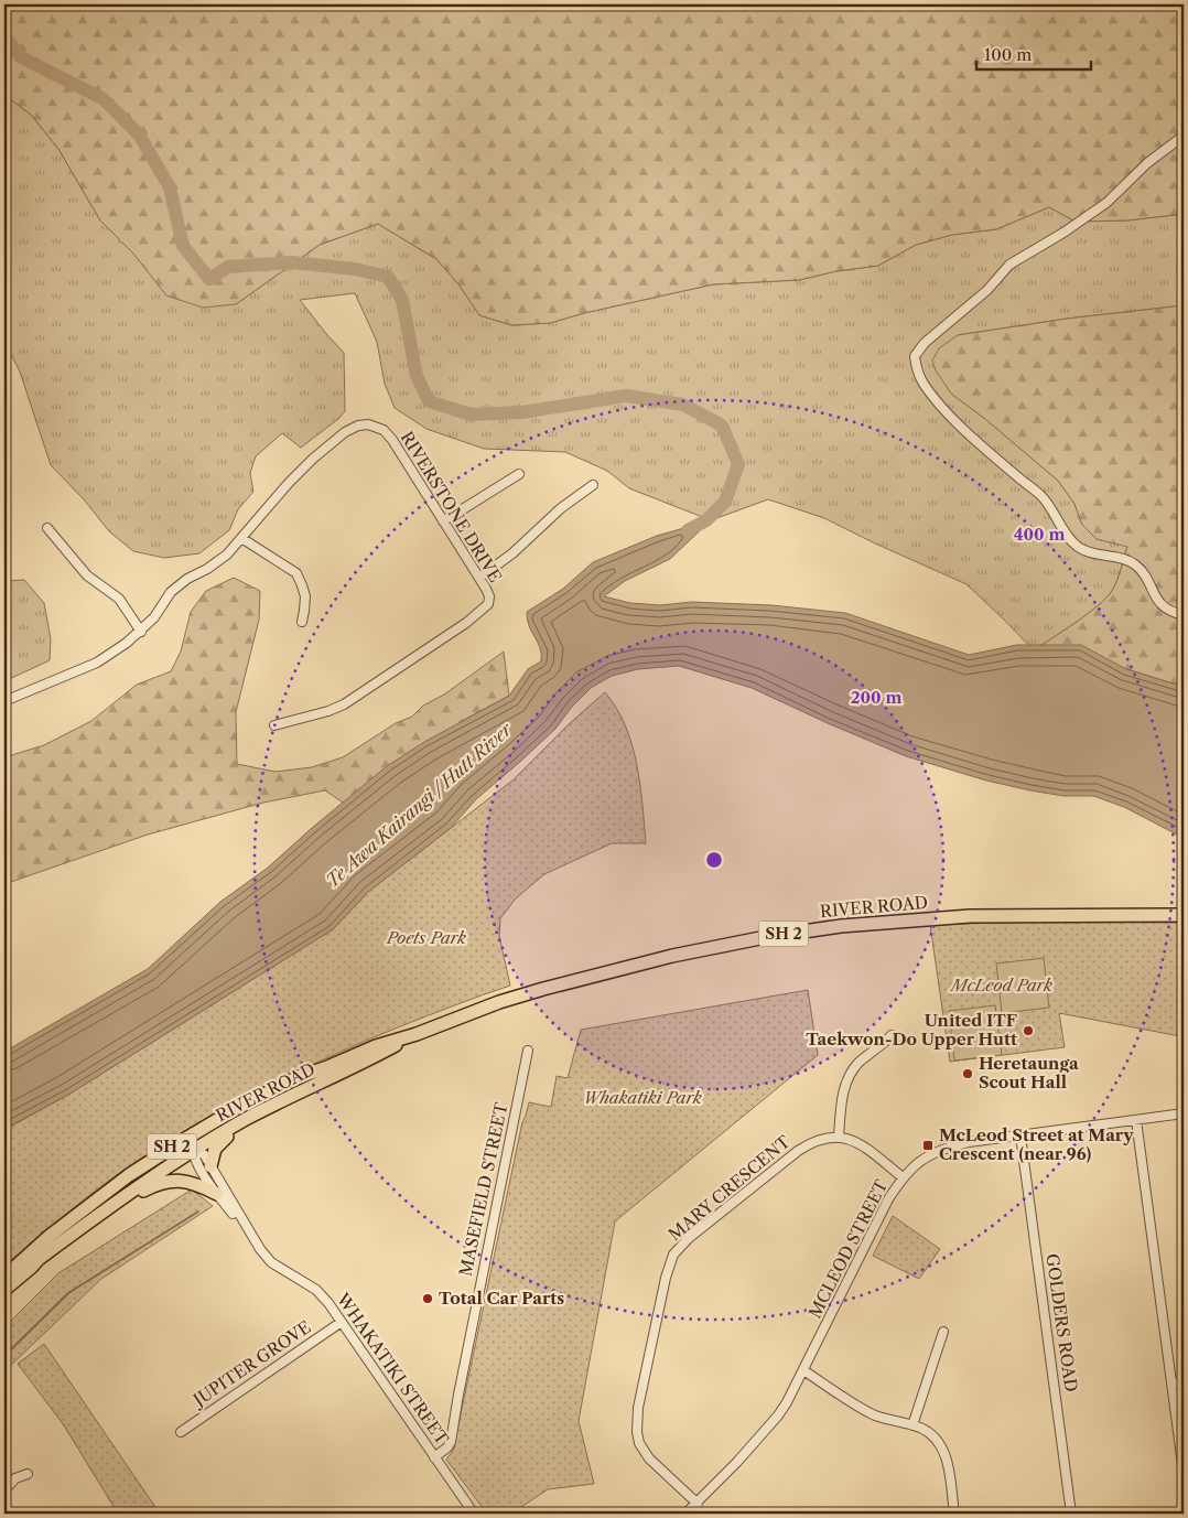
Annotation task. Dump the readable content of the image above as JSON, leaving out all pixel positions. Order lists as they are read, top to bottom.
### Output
{
  "streets": {
    "highway": ["RIVER ROAD", "SH 2"],
    "street": [
      "RIVERSTONE DRIVE",
      "MARY CRESCENT",
      "MASEFIELD STREET",
      "MCLEOD STREET",
      "GOLDERS ROAD",
      "JUPITER GROVE",
      "WHAKATIKI STREET"
    ]
  },
  "crossings": [
    ["RIVER ROAD", "WHAKATIKI STREET"],
    ["MARY CRESCENT", "MCLEOD STREET"],
    ["MASEFIELD STREET", "WHAKATIKI STREET"],
    ["MCLEOD STREET", "GOLDERS ROAD"],
    ["JUPITER GROVE", "WHAKATIKI STREET"]
  ],
  "water": ["Te Awa Kairangi / Hutt River"],
  "parks": ["Poets Park", "McLeod Park", "Whakatiki Park"],
  "places": {
    "other": ["United ITF Taekwon-Do Upper Hutt", "Heretaunga Scout Hall", "Total Car Parts"],
    "transit": ["McLeod Street at Mary Crescent (near 96)"]
  },
  "scale_bar": "100 m",
  "rings": ["400 m", "200 m"]
}
